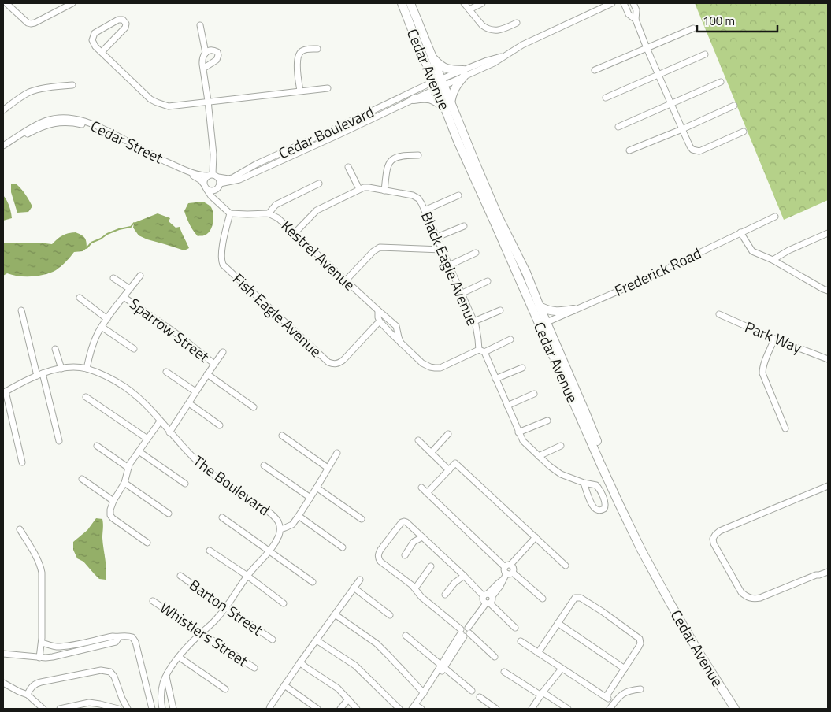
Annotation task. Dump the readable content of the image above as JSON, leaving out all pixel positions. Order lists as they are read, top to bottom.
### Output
{
  "streets": {
    "main road": ["Cedar Avenue"],
    "street": [
      "Cedar Boulevard",
      "Cedar Street",
      "Kestrel Avenue",
      "Black Eagle Avenue",
      "Frederick Road",
      "Fish Eagle Avenue",
      "Sparrow Street",
      "Park Way",
      "The Boulevard",
      "Barton Street",
      "Whistlers Street"
    ]
  },
  "crossings": [
    ["Cedar Avenue", "Cedar Boulevard"],
    ["Cedar Avenue", "Frederick Road"],
    ["Cedar Boulevard", "Cedar Street"],
    ["Kestrel Avenue", "Black Eagle Avenue"],
    ["Kestrel Avenue", "Fish Eagle Avenue"],
    ["The Boulevard", "Barton Street"],
    ["The Boulevard", "Whistlers Street"]
  ],
  "scale_bar": "100 m"
}
